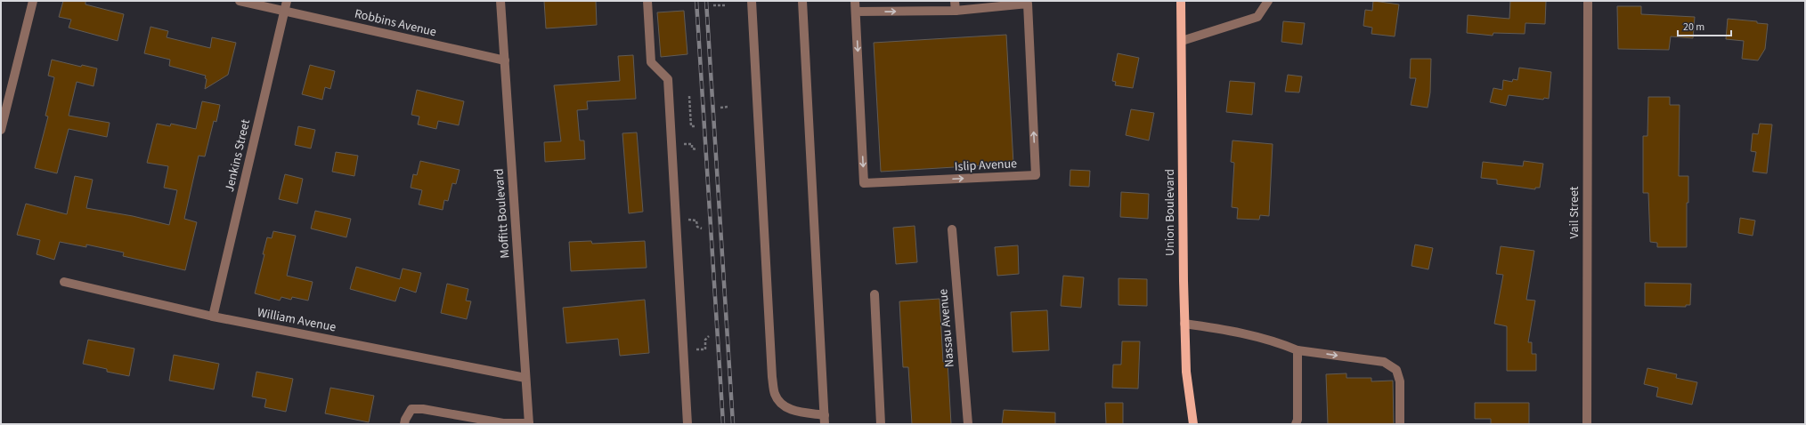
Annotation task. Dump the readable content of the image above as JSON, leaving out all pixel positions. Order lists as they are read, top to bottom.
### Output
{
  "streets": {
    "main road": ["Union Boulevard"],
    "street": [
      "Robbins Avenue",
      "Jenkins Street",
      "Islip Avenue",
      "Vail Street",
      "Moffitt Boulevard",
      "William Avenue",
      "Nassau Avenue"
    ]
  },
  "crossings": [
    ["Robbins Avenue", "Jenkins Street"],
    ["Robbins Avenue", "Moffitt Boulevard"],
    ["Jenkins Street", "William Avenue"],
    ["Moffitt Boulevard", "William Avenue"]
  ],
  "scale_bar": "20 m"
}
